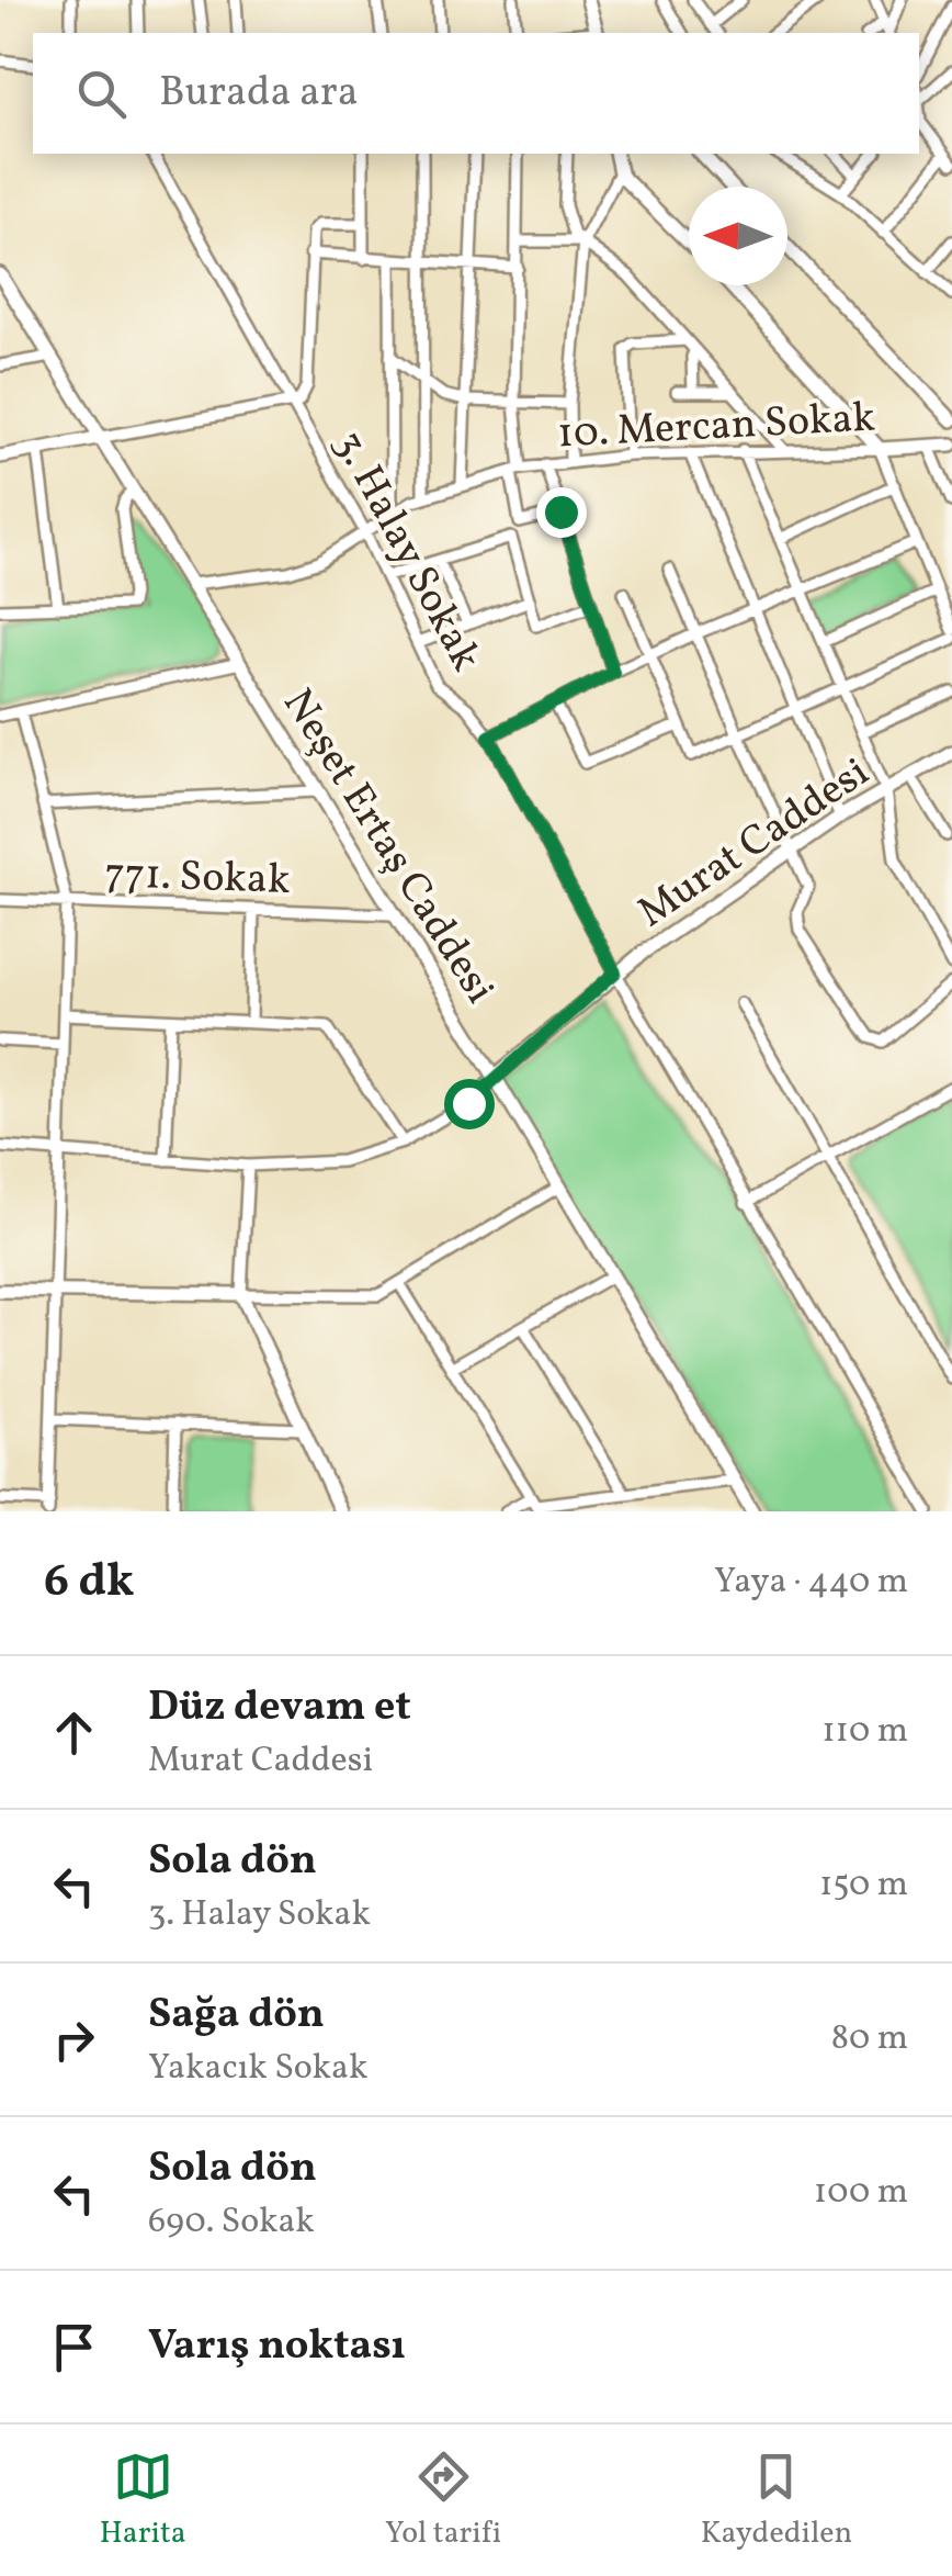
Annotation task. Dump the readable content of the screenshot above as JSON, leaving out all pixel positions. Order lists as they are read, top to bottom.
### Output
{
  "streets": {
    "main road": ["10. Mercan Sokak", "Murat Caddesi", "Neşet Ertaş Caddesi"],
    "street": ["3. Halay Sokak", "771. Sokak"]
  },
  "crossings": [
    ["10. Mercan Sokak", "3. Halay Sokak"],
    ["10. Mercan Sokak", "Neşet Ertaş Caddesi"],
    ["3. Halay Sokak", "Murat Caddesi"],
    ["Murat Caddesi", "Neşet Ertaş Caddesi"],
    ["Neşet Ertaş Caddesi", "771. Sokak"]
  ],
  "north": "left",
  "page": {
    "search": "Burada ara",
    "heading": ["6 dk", "Yaya · 440 m"],
    "list": [
      ["Düz devam et", "Murat Caddesi", "110 m"],
      ["Sola dön", "3. Halay Sokak", "150 m"],
      ["Sağa dön", "Yakacık Sokak", "80 m"],
      ["Sola dön", "690. Sokak", "100 m"],
      "Varış noktası"
    ],
    "nav": ["Harita", "Yol tarifi", "Kaydedilen"]
  }
}
